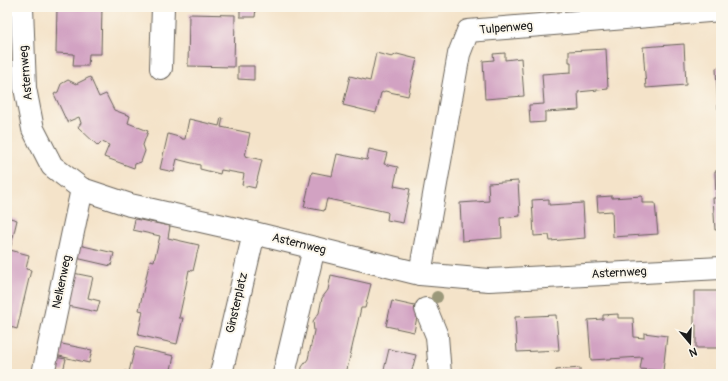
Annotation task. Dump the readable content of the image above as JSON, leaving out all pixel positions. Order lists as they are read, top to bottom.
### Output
{
  "streets": {
    "street": [
      "Tulpenweg",
      "Asternweg",
      "Nelkenweg",
      "Ginsterplatz"
    ]
  },
  "crossings": [
    ["Tulpenweg", "Asternweg"],
    ["Asternweg", "Nelkenweg"],
    ["Asternweg", "Ginsterplatz"]
  ],
  "north": "bottom"
}
